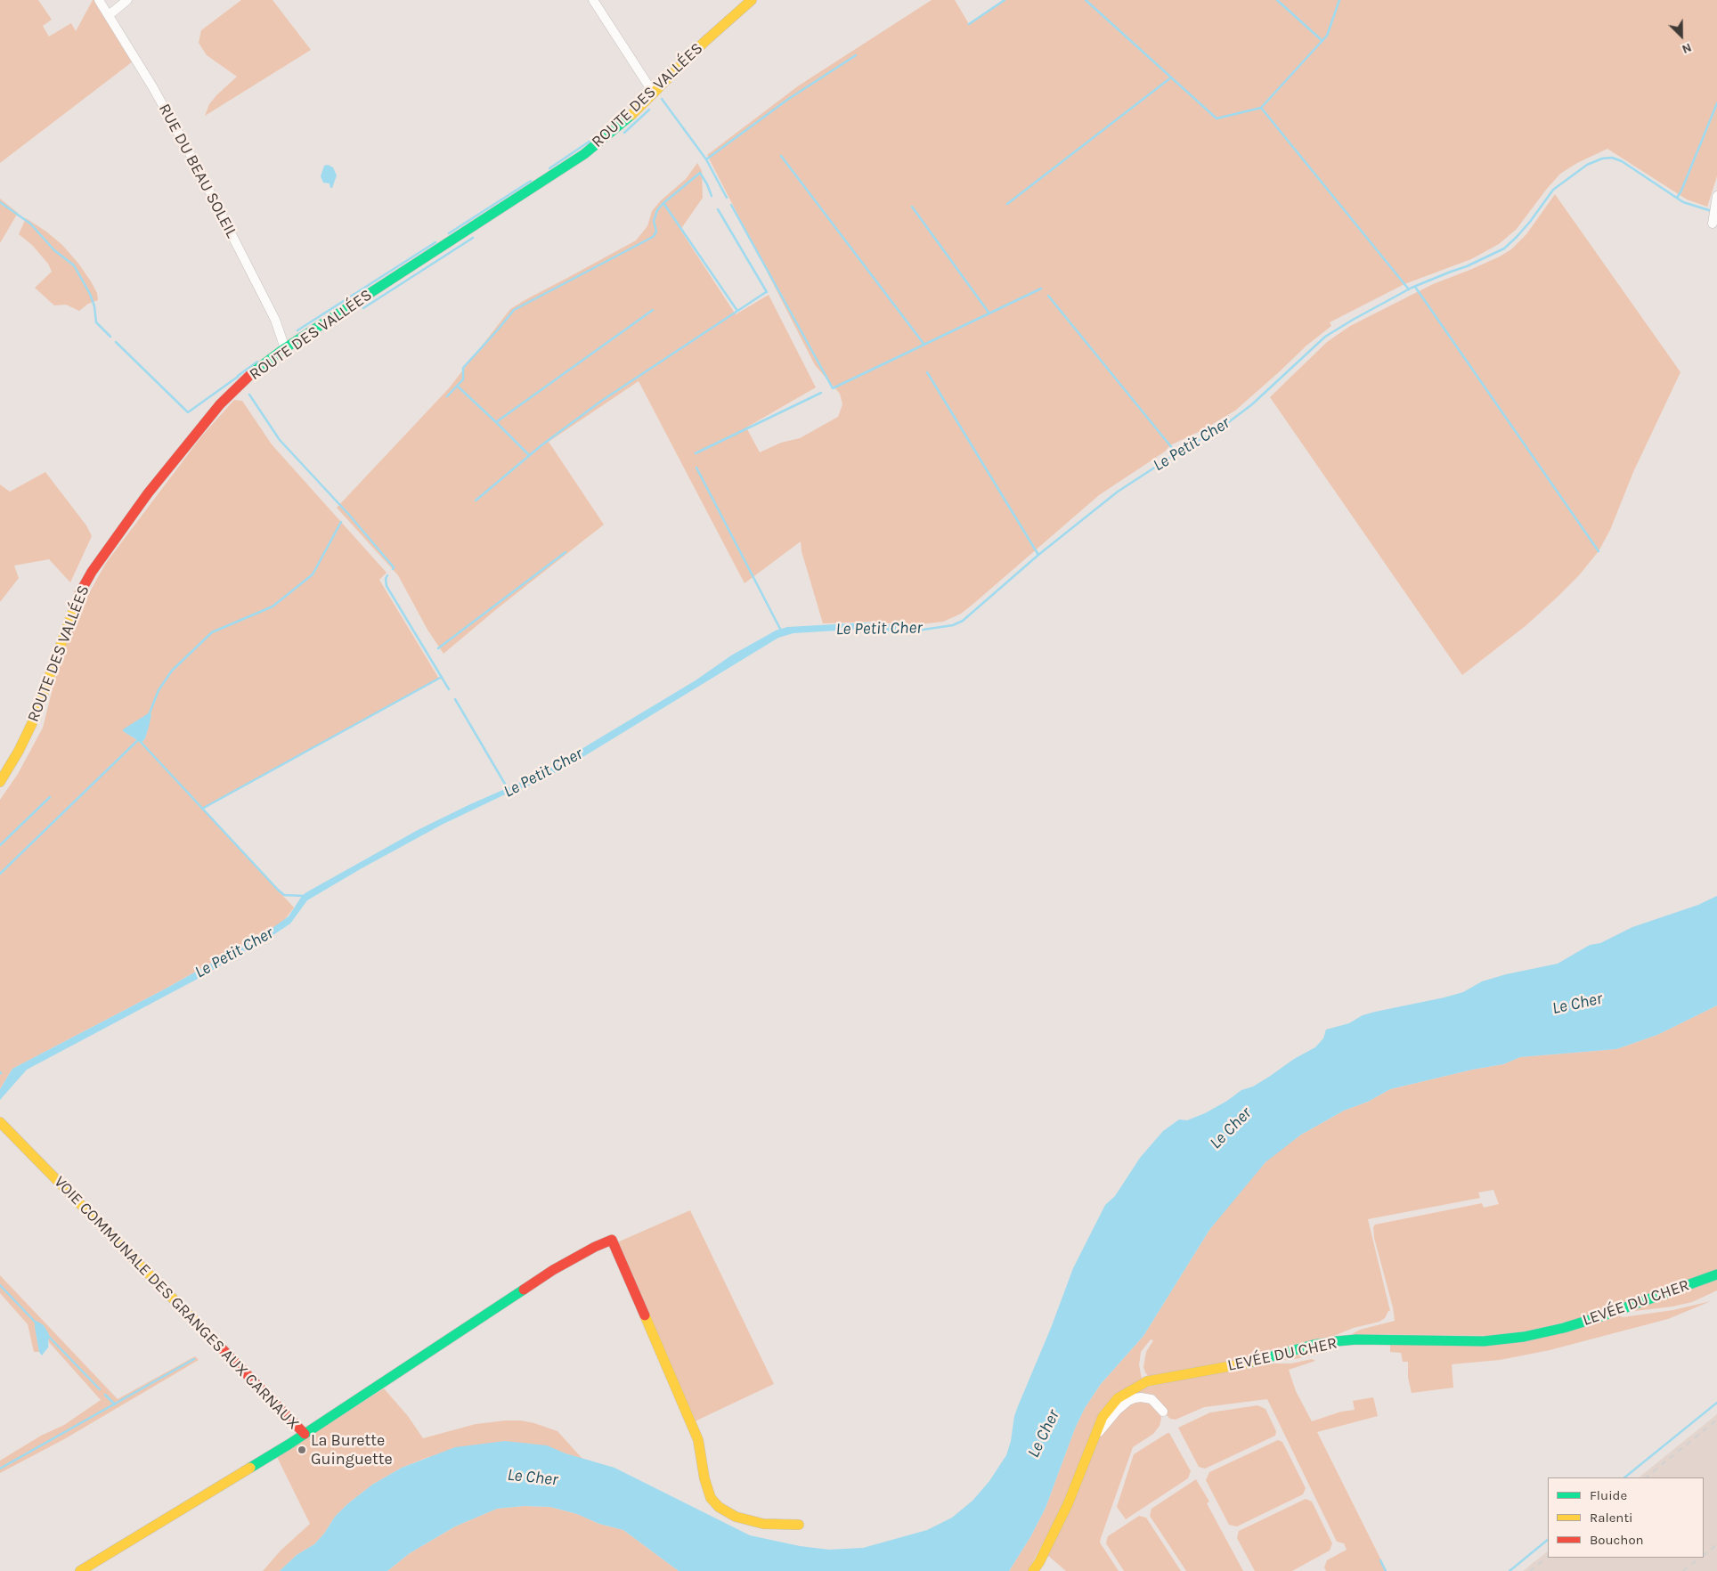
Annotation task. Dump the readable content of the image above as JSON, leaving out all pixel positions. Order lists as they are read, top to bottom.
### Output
{
  "streets": {
    "street": [
      "ROUTE DES VALLÉES",
      "RUE DU BEAU SOLEIL",
      "VOIE COMMUNALE DES GRANGES AUX CARNAUX",
      "LEVÉE DU CHER"
    ]
  },
  "crossings": [
    ["ROUTE DES VALLÉES", "RUE DU BEAU SOLEIL"]
  ],
  "water": ["Le Petit Cher", "Le Cher"],
  "places": ["La Burette Guinguette"],
  "legend": ["Fluide", "Ralenti", "Bouchon"],
  "north": "bottom right"
}
